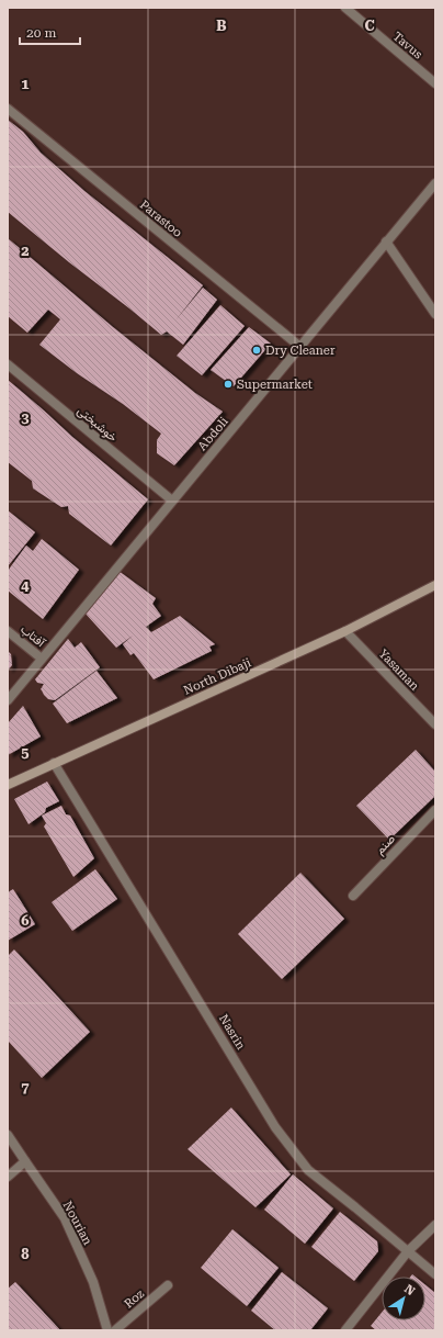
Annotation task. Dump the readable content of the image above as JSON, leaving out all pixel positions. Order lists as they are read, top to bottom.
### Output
{
  "streets": {
    "main road": ["North Dibaji"],
    "street": [
      "Tavus",
      "Parastoo",
      "خوشبختی",
      "Abdoli",
      "آفتاب",
      "Yasaman",
      "صنم",
      "Nasrin",
      "Nourian",
      "Roz"
    ]
  },
  "crossings": [
    ["Parastoo", "Abdoli"],
    ["خوشبختی", "Abdoli"],
    ["Abdoli", "آفتاب"],
    ["Yasaman", "North Dibaji"],
    ["North Dibaji", "Nasrin"]
  ],
  "places": ["Dry Cleaner", "Supermarket"],
  "scale_bar": "20 m",
  "north": "top right",
  "grid": {
    "columns": ["B", "C"],
    "rows": [
      "1",
      "2",
      "3",
      "4",
      "5",
      "6",
      "7",
      "8"
    ]
  }
}
